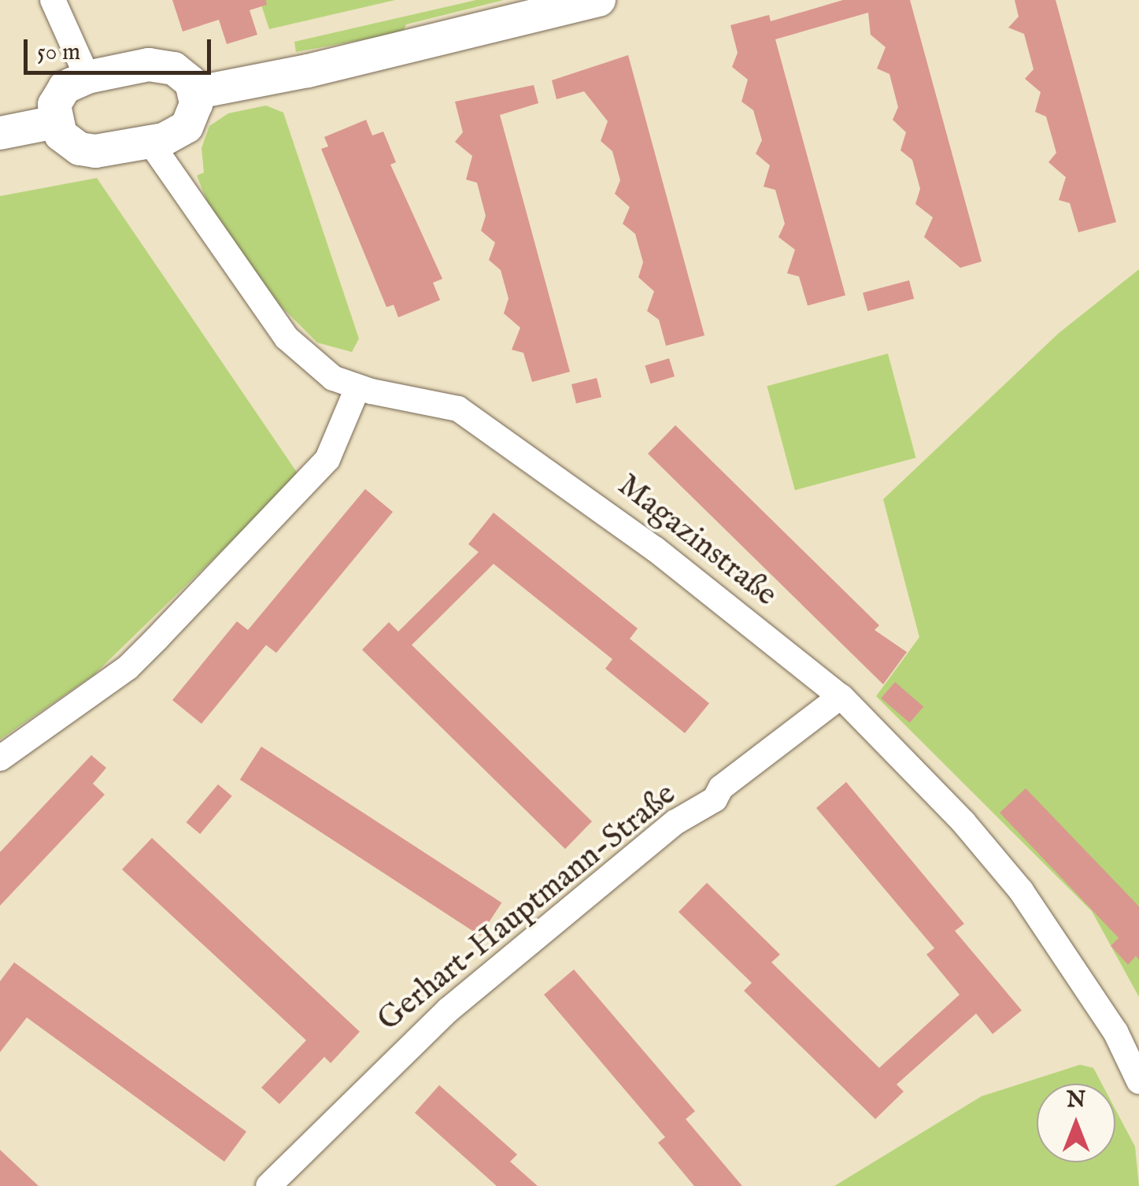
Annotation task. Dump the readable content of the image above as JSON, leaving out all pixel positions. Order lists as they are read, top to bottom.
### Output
{
  "streets": {
    "street": ["Magazinstraße", "Gerhart-Hauptmann-Straße"]
  },
  "crossings": [
    ["Magazinstraße", "Gerhart-Hauptmann-Straße"]
  ],
  "scale_bar": "50 m",
  "north": "top"
}
